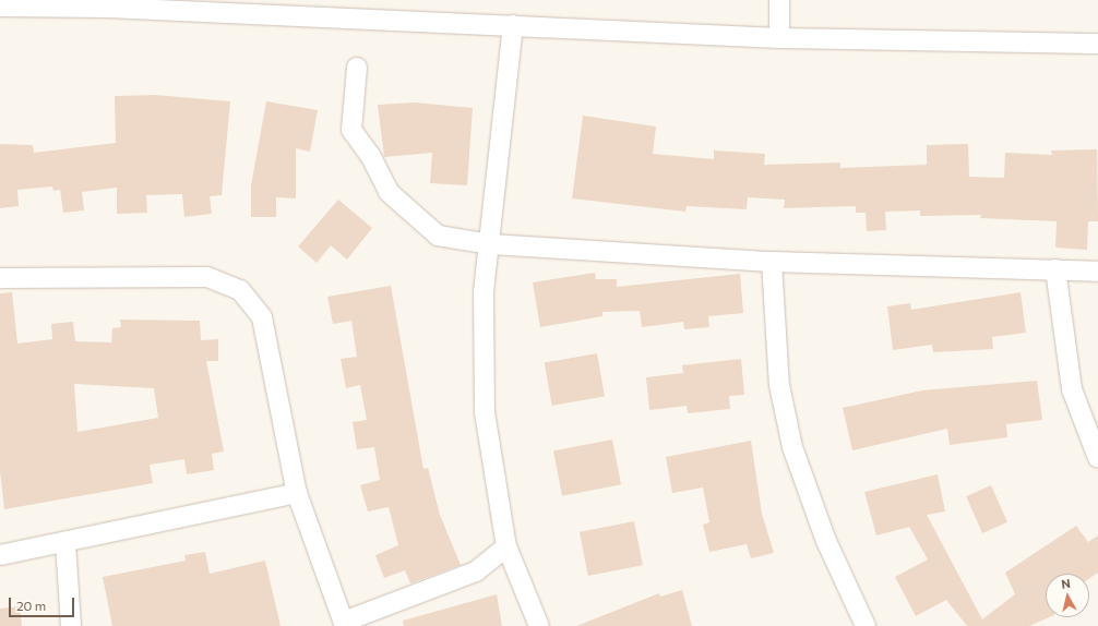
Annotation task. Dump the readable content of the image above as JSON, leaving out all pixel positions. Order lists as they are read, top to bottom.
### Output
{
  "scale_bar": "20 m",
  "north": "top"
}
